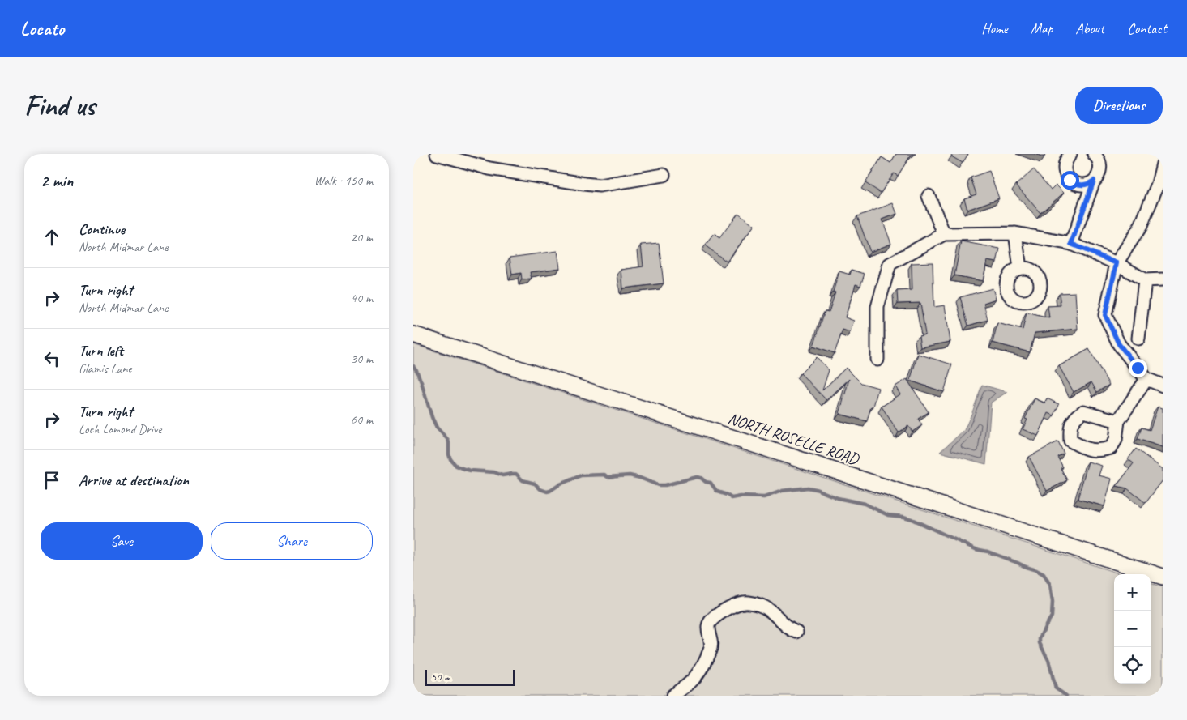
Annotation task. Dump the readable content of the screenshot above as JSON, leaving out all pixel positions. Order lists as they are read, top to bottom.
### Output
{
  "streets": {
    "main road": ["NORTH ROSELLE ROAD"]
  },
  "scale_bar": "50 m",
  "page": {
    "header": "Locato",
    "nav": [
      "Home",
      "Map",
      "About",
      "Contact"
    ],
    "buttons": [
      "Directions",
      ["Save", "Share"]
    ],
    "title": "Find us",
    "heading": ["2 min", "Walk · 150 m"],
    "list": [
      ["Continue", "North Midmar Lane", "20 m"],
      ["Turn right", "North Midmar Lane", "40 m"],
      ["Turn left", "Glamis Lane", "30 m"],
      ["Turn right", "Loch Lomond Drive", "60 m"],
      "Arrive at destination"
    ],
    "map_buttons": ["+", "−"],
    "scale": "50 m"
  }
}
